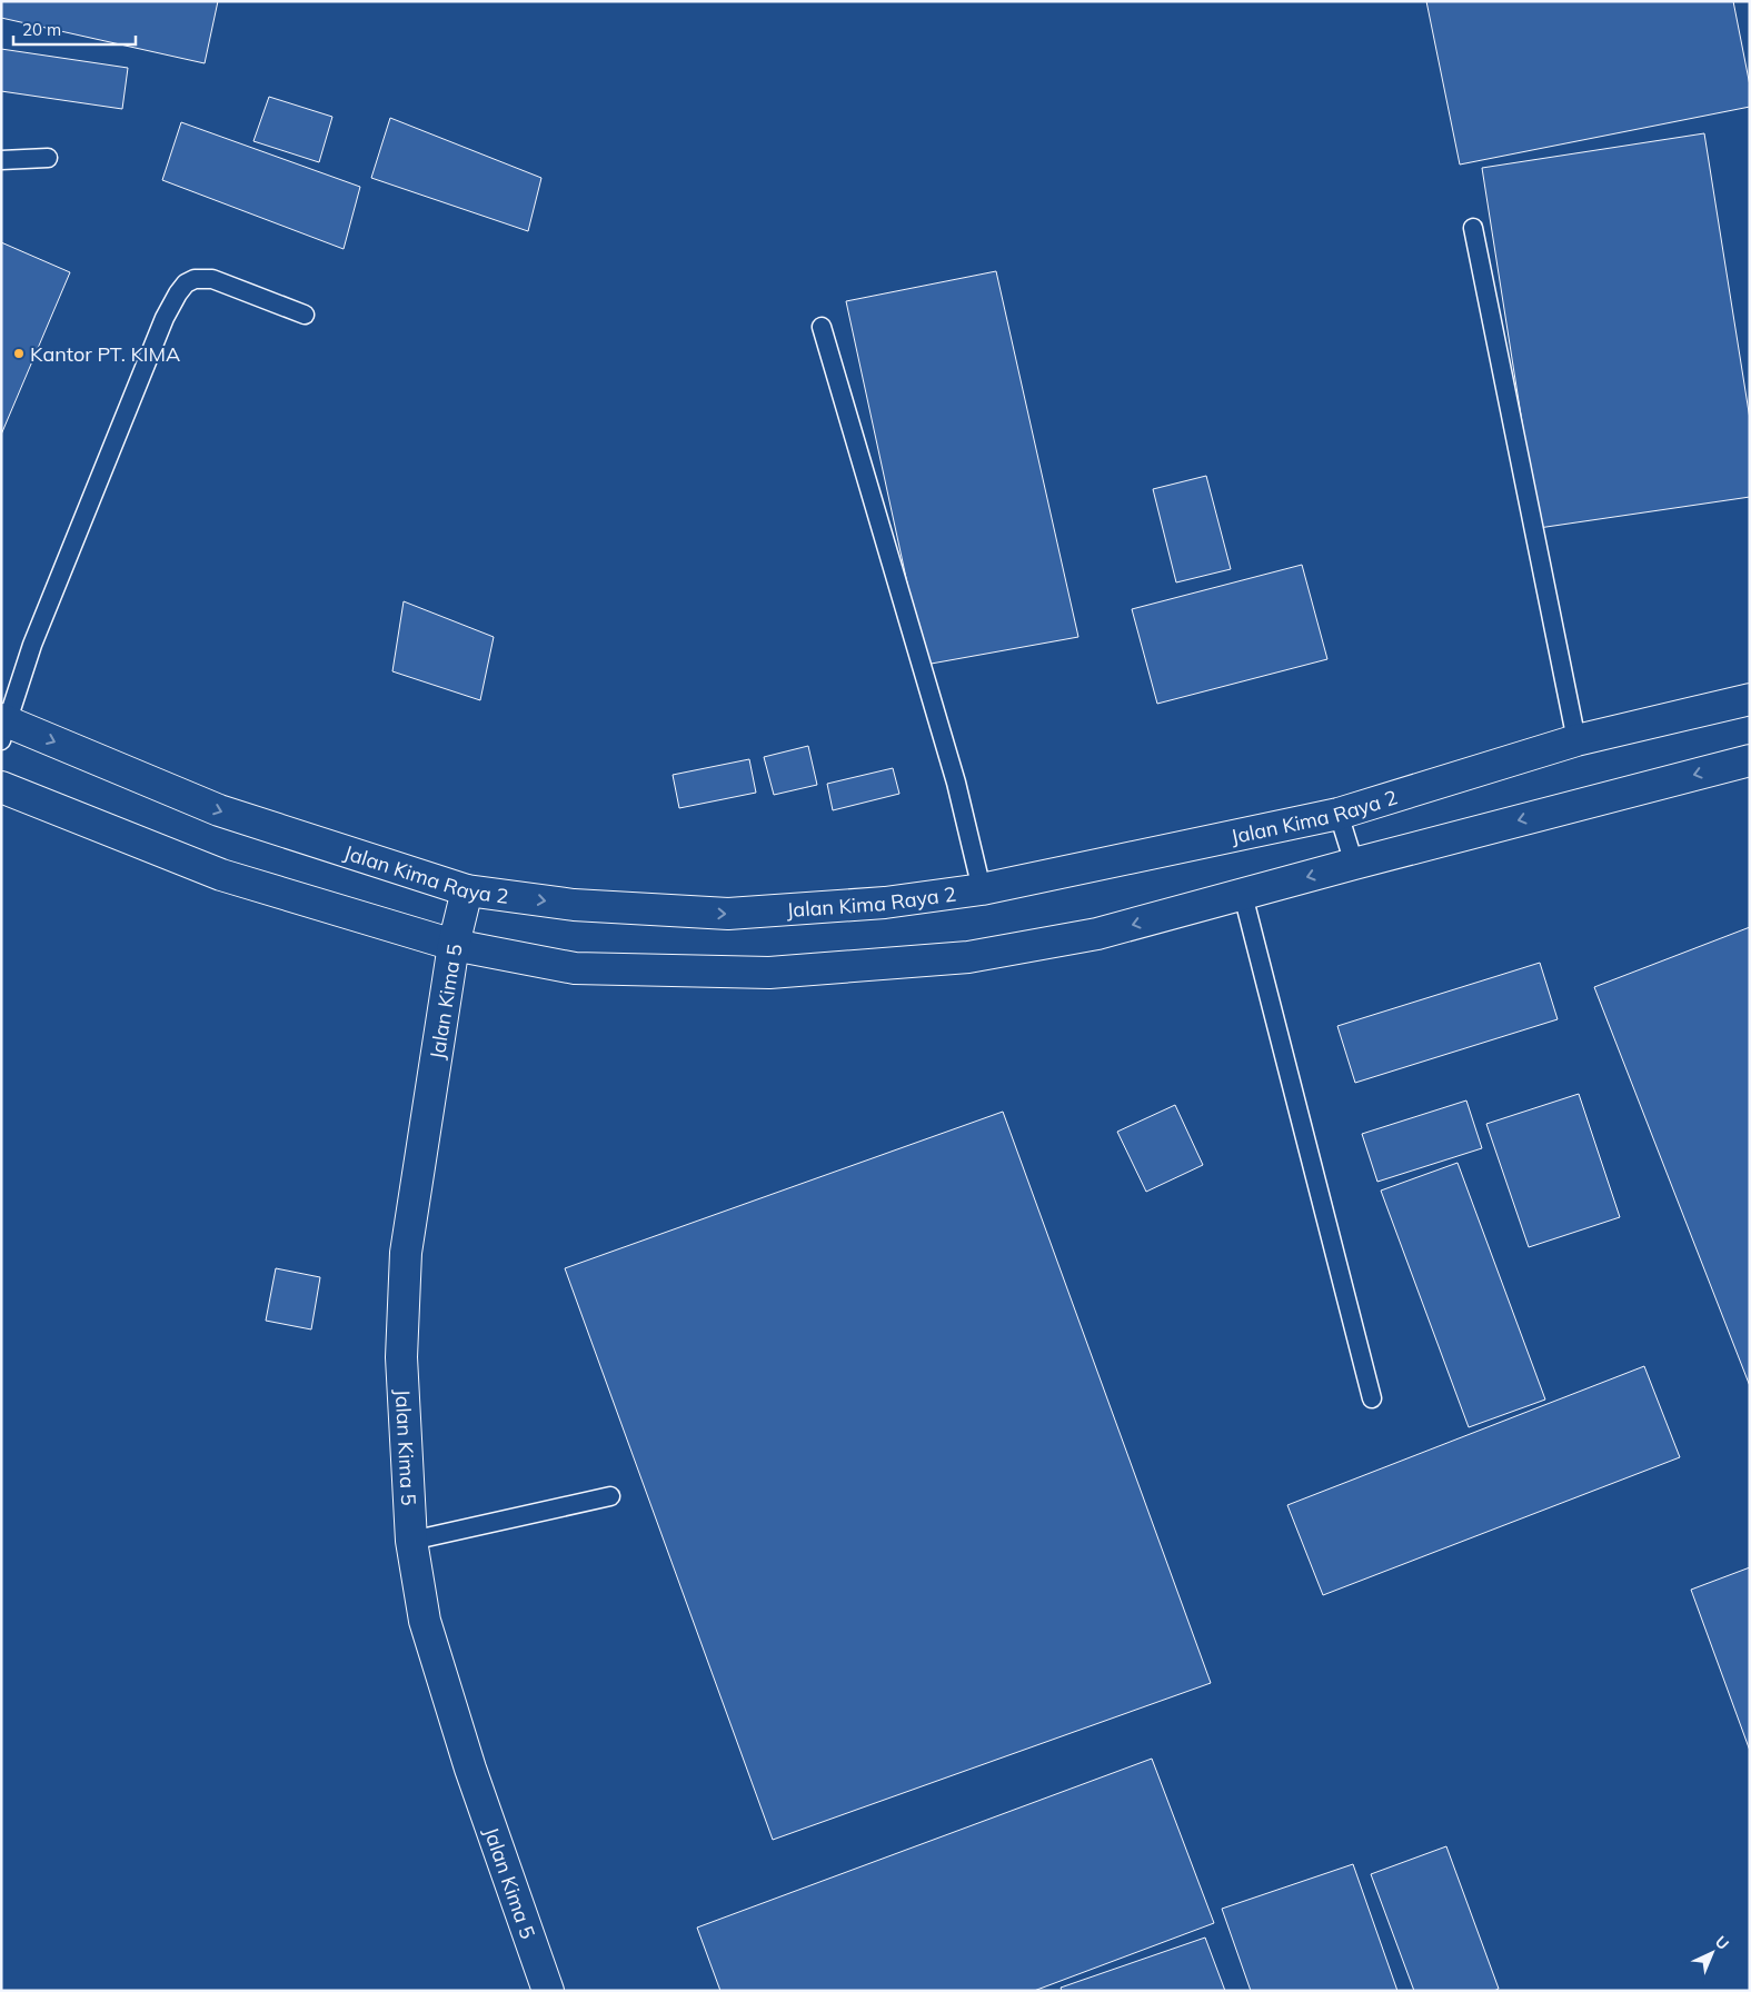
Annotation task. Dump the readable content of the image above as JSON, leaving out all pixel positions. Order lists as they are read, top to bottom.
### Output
{
  "streets": {
    "street": ["Jalan Kima Raya 2", "Jalan Kima 5"]
  },
  "crossings": [
    ["Jalan Kima Raya 2", "Jalan Kima 5"]
  ],
  "places": ["Kantor PT. KIMA"],
  "scale_bar": "20 m",
  "north": "top right"
}
